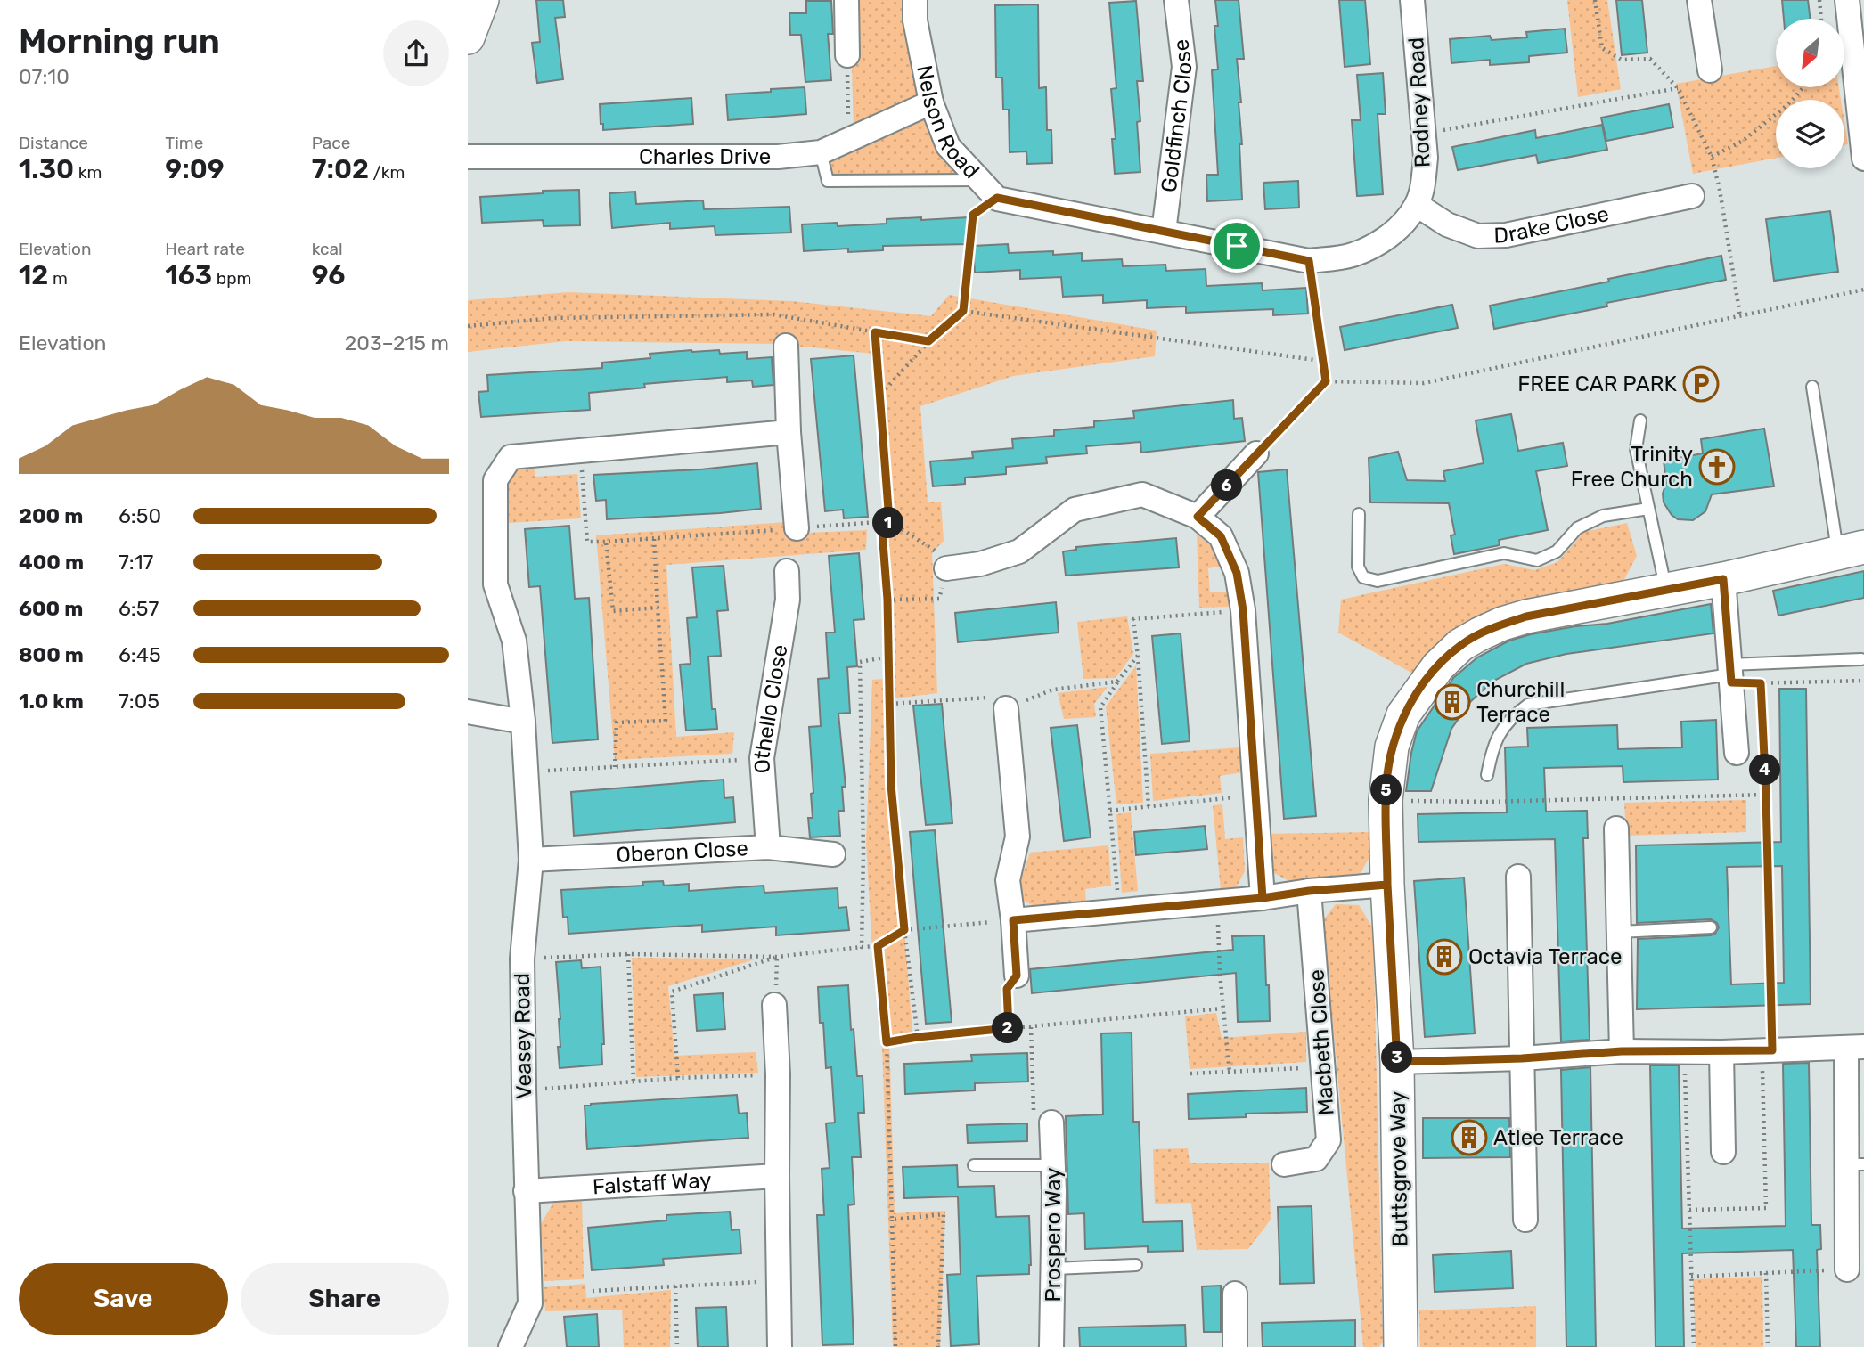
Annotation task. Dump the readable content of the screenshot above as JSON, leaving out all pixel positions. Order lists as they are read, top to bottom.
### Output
{
  "streets": {
    "street": [
      "Rodney Road",
      "Goldfinch Close",
      "Nelson Road",
      "Charles Drive",
      "Drake Close",
      "Othello Close",
      "Oberon Close",
      "Veasey Road",
      "Macbeth Close",
      "Buttsgrove Way",
      "Falstaff Way",
      "Prospero Way"
    ]
  },
  "crossings": [
    ["Rodney Road", "Nelson Road"],
    ["Rodney Road", "Drake Close"],
    ["Goldfinch Close", "Nelson Road"],
    ["Nelson Road", "Charles Drive"],
    ["Nelson Road", "Drake Close"],
    ["Othello Close", "Oberon Close"],
    ["Oberon Close", "Veasey Road"],
    ["Veasey Road", "Falstaff Way"]
  ],
  "places": {
    "parking": ["FREE CAR PARK"],
    "church": ["Trinity Free Church"],
    "building": ["Churchill Terrace", "Octavia Terrace", "Atlee Terrace"]
  },
  "north": "bottom left",
  "page": {
    "heading": ["Morning run", "07:10"],
    "stats": [
      ["Distance", "1.30 km"],
      ["Time", "9:09"],
      ["Pace", "7:02 /km"],
      ["Elevation", "12 m"],
      ["Heart rate", "163 bpm"],
      ["kcal", "96"]
    ],
    "chart": ["Elevation", "203–215 m"],
    "pins": [
      "6",
      "1",
      "4",
      "5",
      "2",
      "3"
    ],
    "list": [
      {
        "name": "200 m",
        "note": "6:50"
      },
      {
        "name": "400 m",
        "note": "7:17"
      },
      {
        "name": "600 m",
        "note": "6:57"
      },
      {
        "name": "800 m",
        "note": "6:45"
      },
      {
        "name": "1.0 km",
        "note": "7:05"
      }
    ],
    "buttons": ["Save", "Share"]
  }
}
